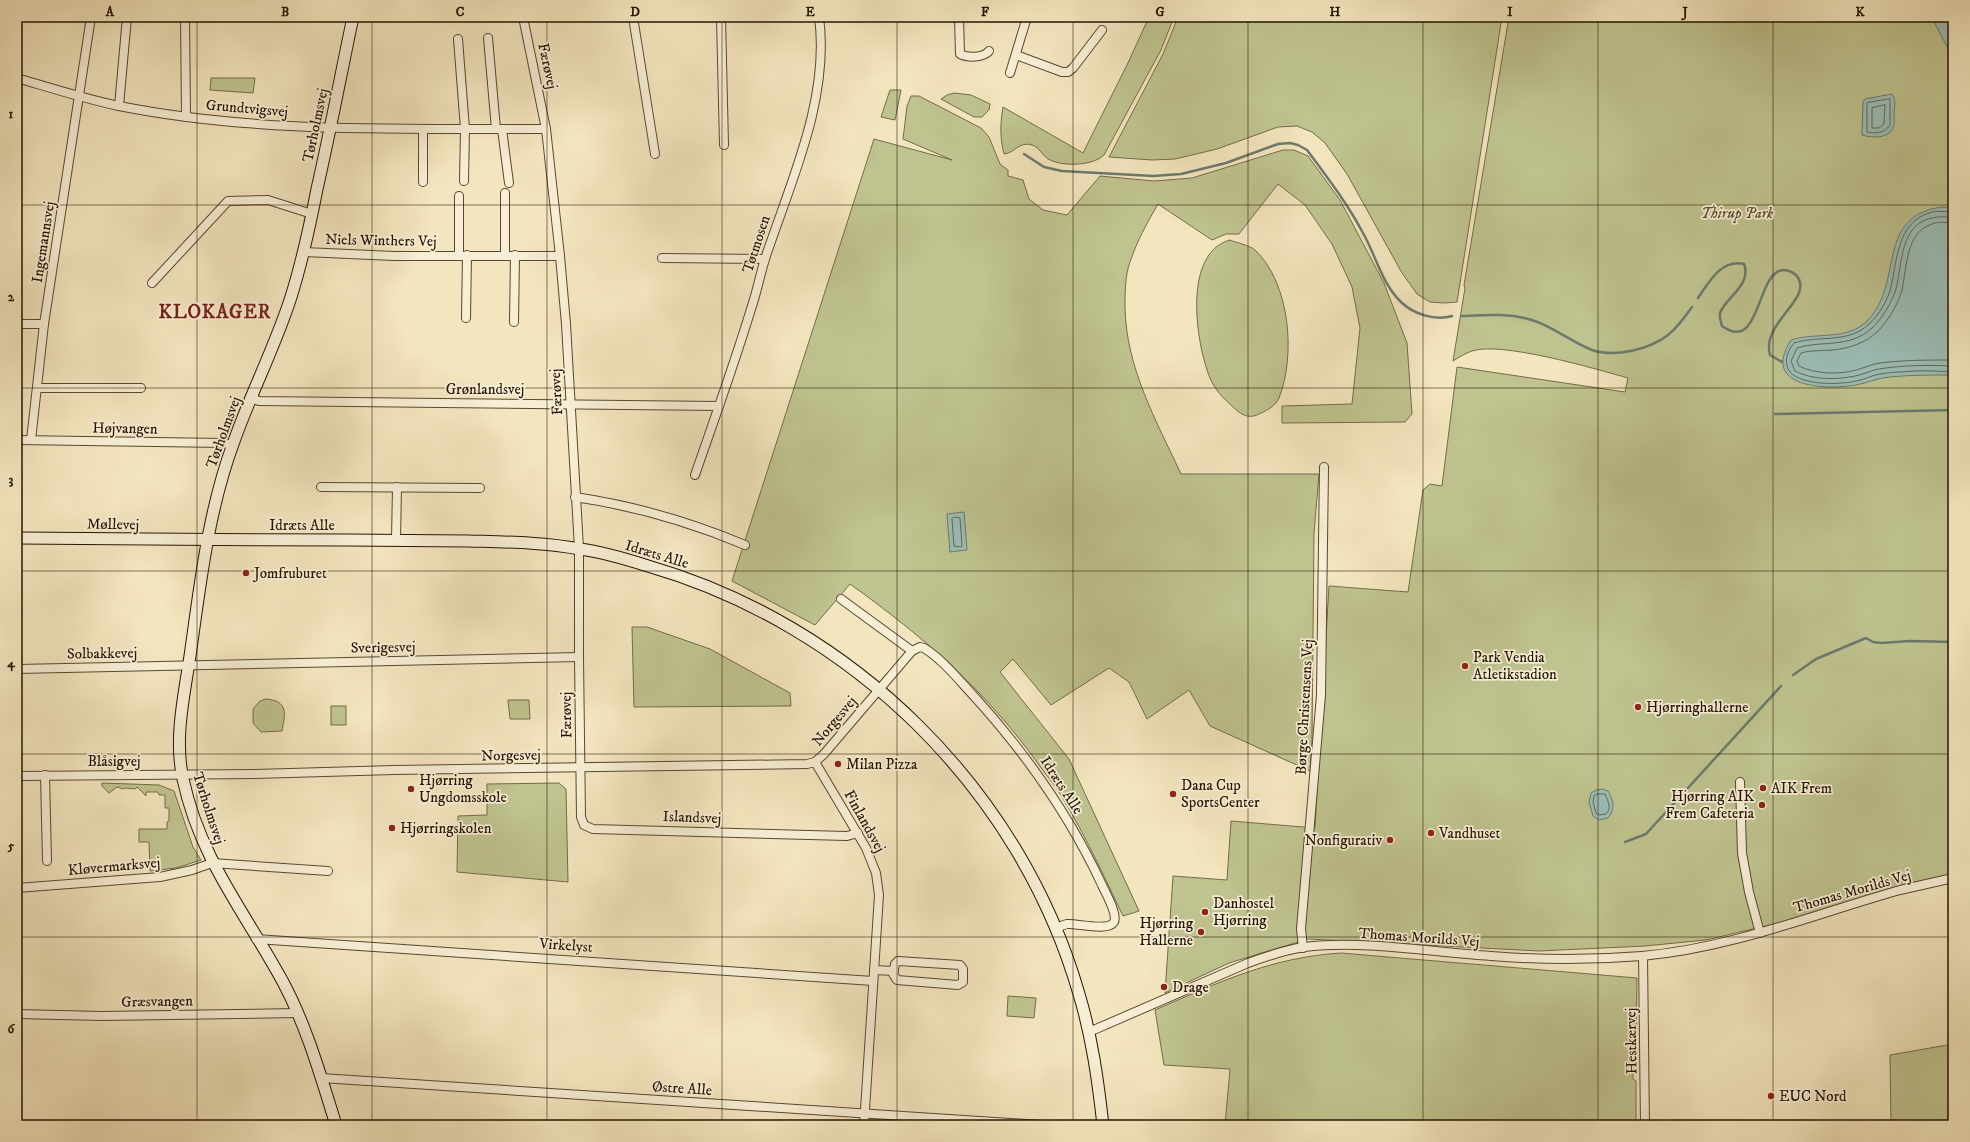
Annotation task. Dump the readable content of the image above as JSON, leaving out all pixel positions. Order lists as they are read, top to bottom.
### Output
{
  "streets": {
    "street": [
      "Færøvej",
      "Grundtvigsvej",
      "Tørholmsvej",
      "Niels Winthers Vej",
      "Ingemannsvej",
      "Tøtmosen",
      "Grønlandsvej",
      "Højvangen",
      "Møllevej",
      "Idræts Alle",
      "Sverigesvej",
      "Solbakkevej",
      "Børge Christensens Vej",
      "Norgesvej",
      "Blåsigvej",
      "Islandsvej",
      "Finlandsvej",
      "Kløvermarksvej",
      "Thomas Morilds Vej",
      "Virkelyst",
      "Græsvangen",
      "Hestkærvej",
      "Østre Alle"
    ]
  },
  "crossings": [
    ["Færøvej", "Grundtvigsvej"],
    ["Færøvej", "Niels Winthers Vej"],
    ["Færøvej", "Grønlandsvej"],
    ["Færøvej", "Idræts Alle"],
    ["Færøvej", "Sverigesvej"],
    ["Færøvej", "Norgesvej"],
    ["Færøvej", "Islandsvej"],
    ["Grundtvigsvej", "Tørholmsvej"],
    ["Grundtvigsvej", "Ingemannsvej"],
    ["Tørholmsvej", "Niels Winthers Vej"],
    ["Tørholmsvej", "Grønlandsvej"],
    ["Tørholmsvej", "Højvangen"],
    ["Tørholmsvej", "Møllevej"],
    ["Tørholmsvej", "Idræts Alle"],
    ["Tørholmsvej", "Sverigesvej"],
    ["Tørholmsvej", "Solbakkevej"],
    ["Tørholmsvej", "Norgesvej"],
    ["Tørholmsvej", "Blåsigvej"],
    ["Tørholmsvej", "Kløvermarksvej"],
    ["Tørholmsvej", "Virkelyst"],
    ["Tørholmsvej", "Græsvangen"],
    ["Tørholmsvej", "Østre Alle"],
    ["Ingemannsvej", "Højvangen"],
    ["Tøtmosen", "Grønlandsvej"],
    ["Møllevej", "Idræts Alle"],
    ["Idræts Alle", "Norgesvej"],
    ["Idræts Alle", "Thomas Morilds Vej"],
    ["Sverigesvej", "Solbakkevej"],
    ["Børge Christensens Vej", "Thomas Morilds Vej"],
    ["Norgesvej", "Blåsigvej"],
    ["Norgesvej", "Islandsvej"],
    ["Norgesvej", "Finlandsvej"],
    ["Islandsvej", "Finlandsvej"],
    ["Finlandsvej", "Virkelyst"],
    ["Finlandsvej", "Østre Alle"],
    ["Thomas Morilds Vej", "Hestkærvej"]
  ],
  "districts": ["KLOKAGER"],
  "parks": ["Thirup Park"],
  "places": [
    "Jomfruburet",
    "Park Vendia Atletikstadion",
    "Hjørringhallerne",
    "Milan Pizza",
    "AIK Frem",
    "Hjørring Ungdomsskole",
    "Dana Cup SportsCenter",
    "Hjørring AIK Frem Cafeteria",
    "Hjørringskolen",
    "Vandhuset",
    "Nonfigurativ",
    "Danhostel Hjørring",
    "Hjørring Hallerne",
    "Drage",
    "EUC Nord"
  ],
  "grid": {
    "columns": [
      "A",
      "B",
      "C",
      "D",
      "E",
      "F",
      "G",
      "H",
      "I",
      "J",
      "K"
    ],
    "rows": [
      "1",
      "2",
      "3",
      "4",
      "5",
      "6"
    ]
  }
}
